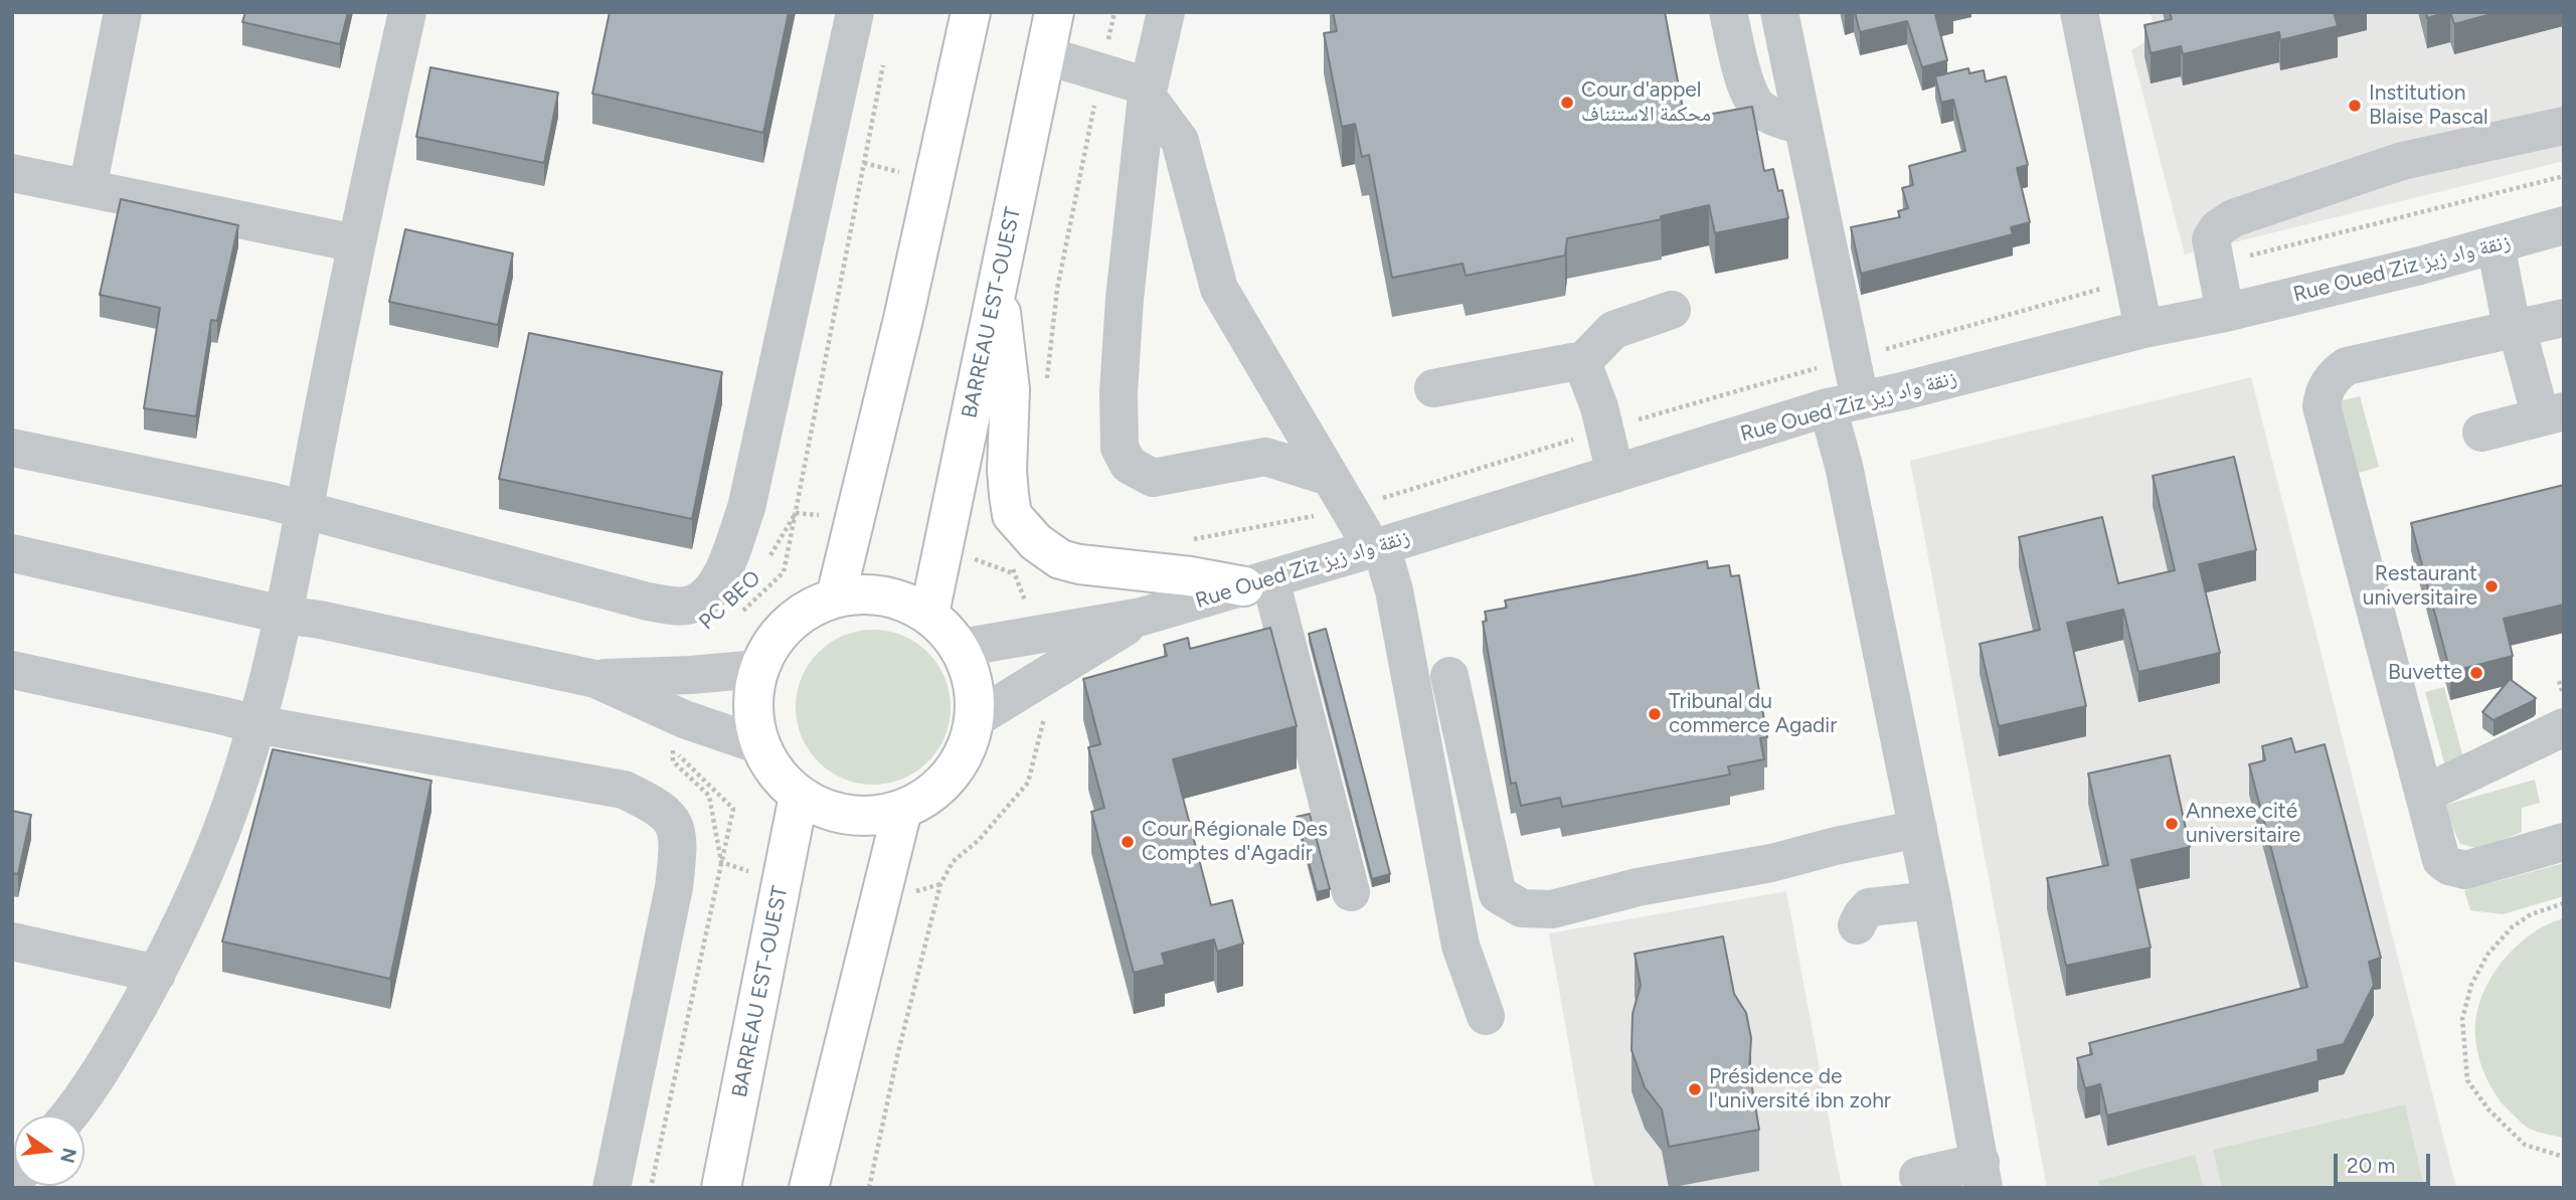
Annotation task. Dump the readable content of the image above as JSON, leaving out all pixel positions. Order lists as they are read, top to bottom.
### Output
{
  "streets": {
    "main road": ["BARREAU EST-OUEST"],
    "street": ["Rue Oued Ziz زنقة واد زيز"],
    "path": ["PC BEO"]
  },
  "crossings": [
    ["Rue Oued Ziz زنقة واد زيز", "BARREAU EST-OUEST"]
  ],
  "places": [
    "Cour d'appel محكمة الاستئناف",
    "Institution Blaise Pascal",
    "Restaurant universitaire",
    "Buvette",
    "Tribunal du commerce Agadir",
    "Annexe cité universitaire",
    "Cour Régionale Des Comptes d'Agadir",
    "Présidence de l'université ibn zohr"
  ],
  "scale_bar": "20 m",
  "north": "right"
}
